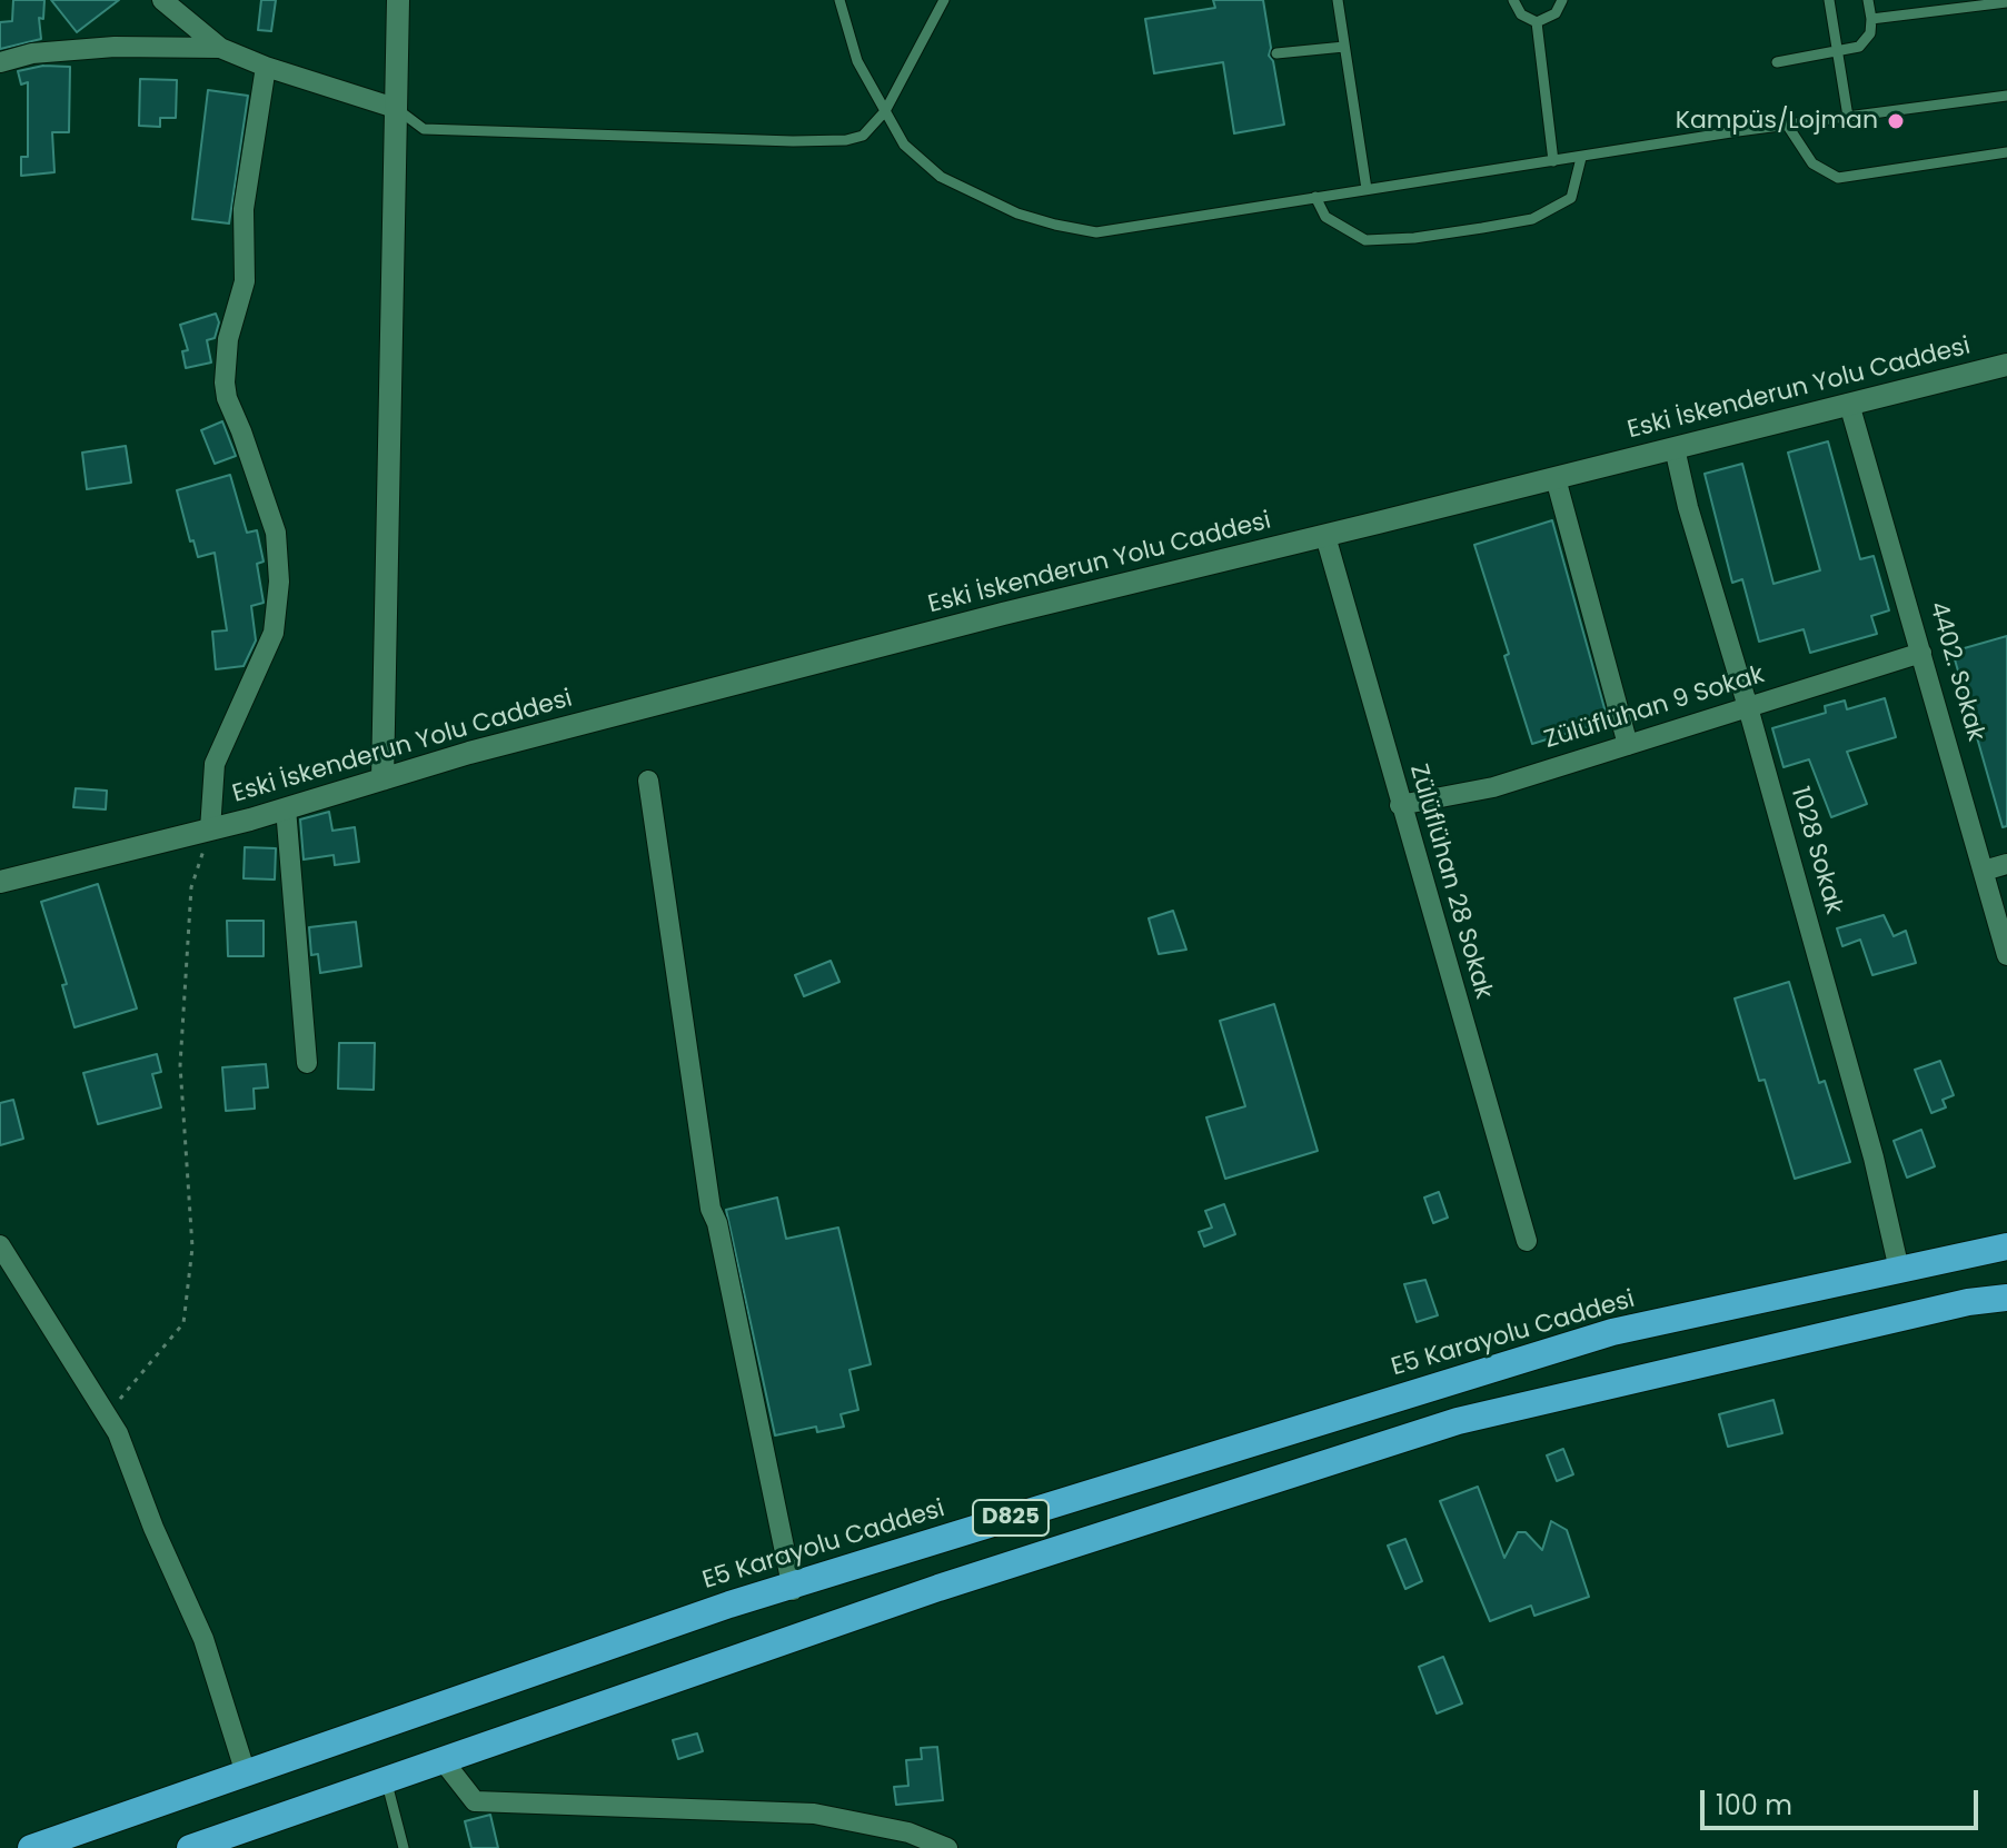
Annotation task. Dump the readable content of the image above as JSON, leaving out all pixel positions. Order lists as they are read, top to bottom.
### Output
{
  "streets": {
    "highway": ["E5 Karayolu Caddesi", "D825"],
    "street": [
      "Eski İskenderun Yolu Caddesi",
      "4402. Sokak",
      "Zülüflühan 9 Sokak",
      "1028 Sokak",
      "Zülüflühan 28 Sokak"
    ]
  },
  "crossings": [
    ["Eski İskenderun Yolu Caddesi", "4402. Sokak"],
    ["Eski İskenderun Yolu Caddesi", "1028 Sokak"],
    ["Eski İskenderun Yolu Caddesi", "Zülüflühan 28 Sokak"],
    ["4402. Sokak", "Zülüflühan 9 Sokak"],
    ["Zülüflühan 9 Sokak", "1028 Sokak"],
    ["Zülüflühan 9 Sokak", "Zülüflühan 28 Sokak"],
    ["1028 Sokak", "E5 Karayolu Caddesi"]
  ],
  "places": ["Kampüs/Lojman"],
  "scale_bar": "100 m"
}
